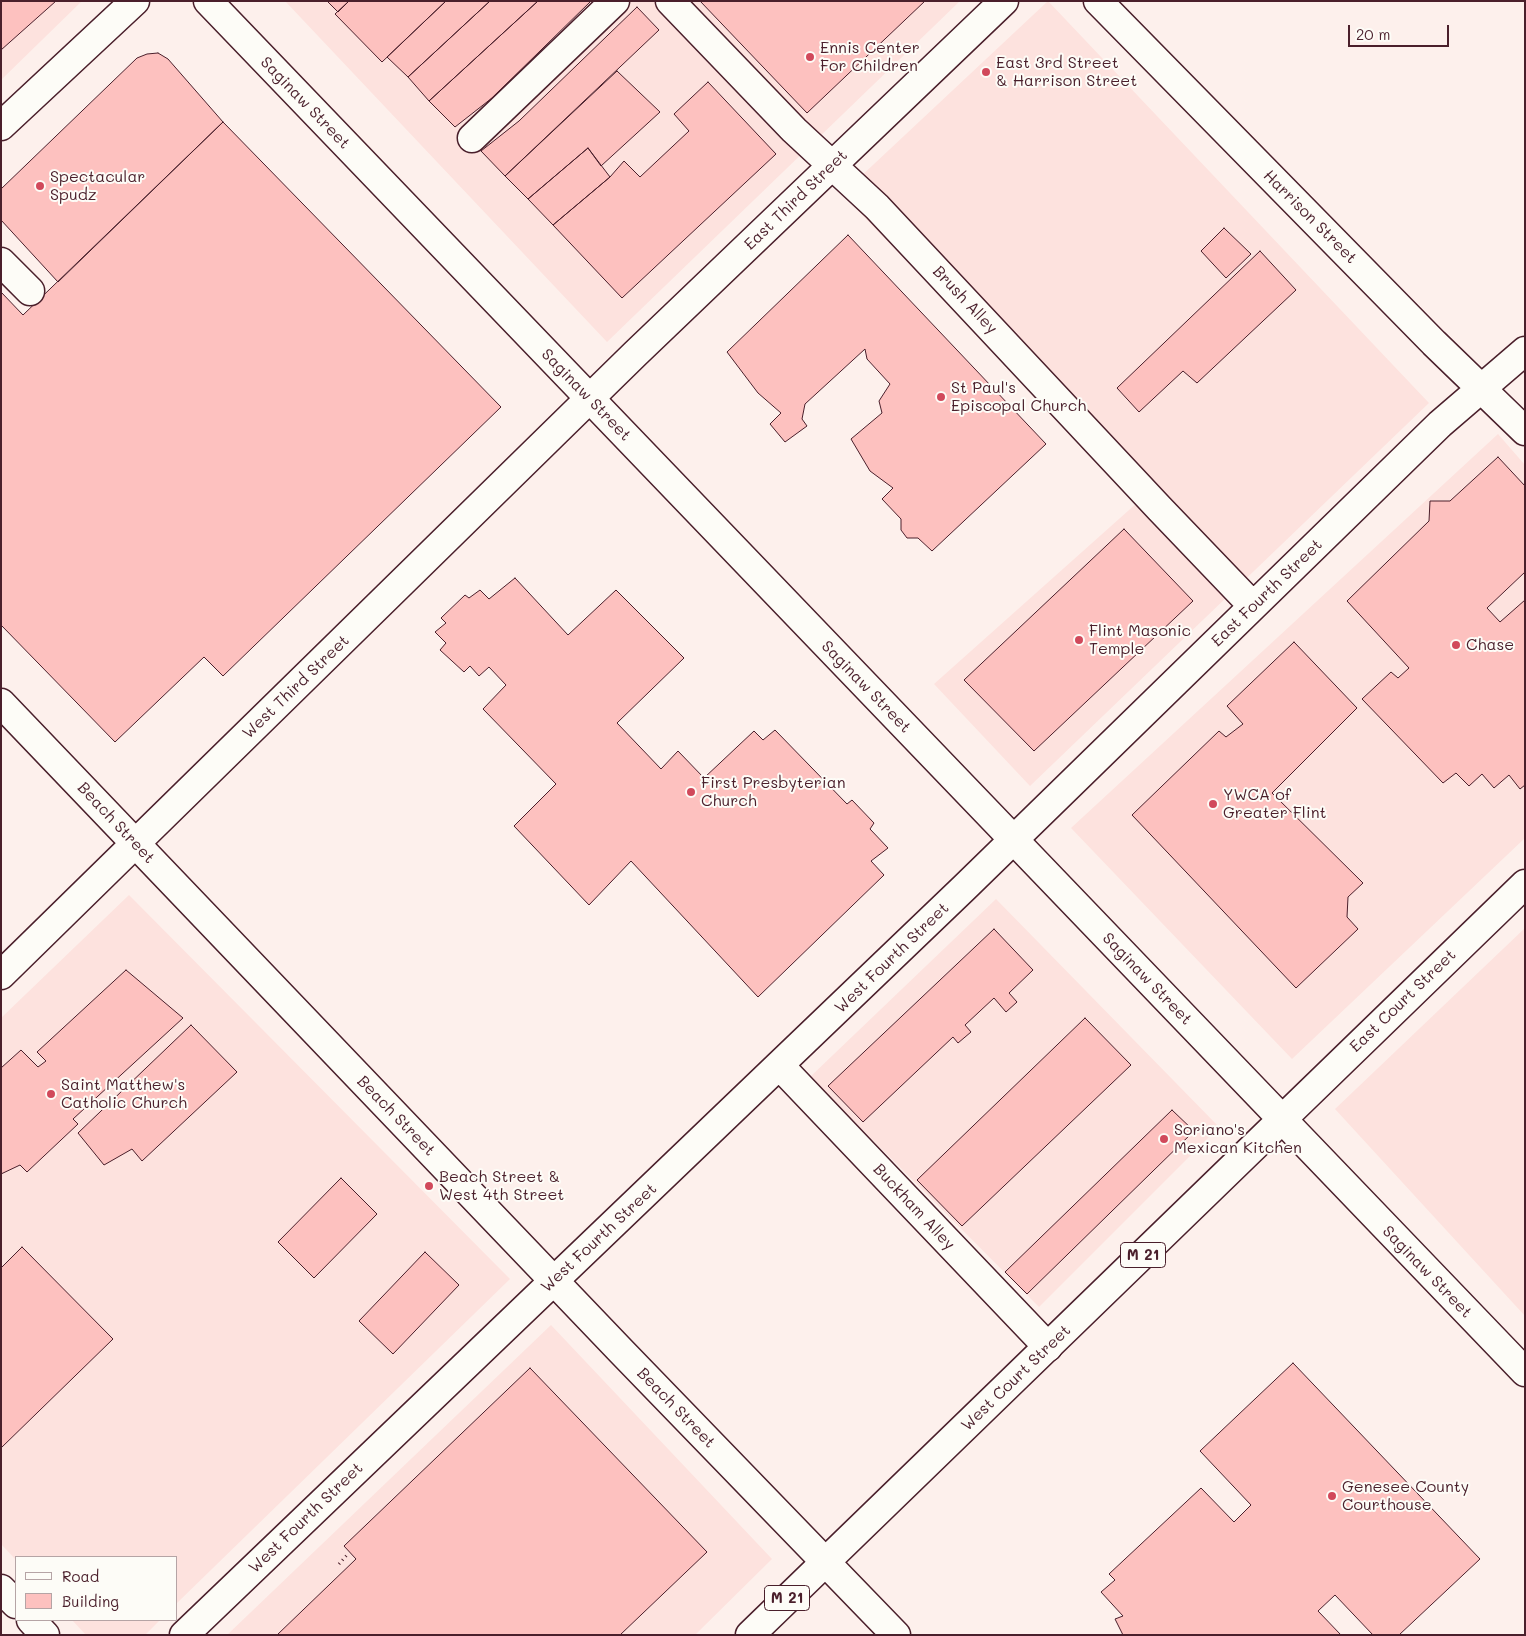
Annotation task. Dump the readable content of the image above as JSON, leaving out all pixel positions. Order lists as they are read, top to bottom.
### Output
{
  "streets": {
    "street": [
      "Saginaw Street",
      "East Third Street",
      "Harrison Street",
      "Brush Alley",
      "East Fourth Street",
      "West Third Street",
      "Beach Street",
      "West Fourth Street",
      "East Court Street",
      "Buckham Alley",
      "M 21",
      "West Court Street"
    ]
  },
  "crossings": [
    ["Saginaw Street", "East Third Street"],
    ["Saginaw Street", "East Fourth Street"],
    ["Saginaw Street", "West Third Street"],
    ["Saginaw Street", "West Fourth Street"],
    ["Saginaw Street", "East Court Street"],
    ["Saginaw Street", "West Court Street"],
    ["East Third Street", "Brush Alley"],
    ["East Third Street", "West Third Street"],
    ["Harrison Street", "East Fourth Street"],
    ["Brush Alley", "East Fourth Street"],
    ["East Fourth Street", "West Fourth Street"],
    ["West Third Street", "Beach Street"],
    ["Beach Street", "West Fourth Street"],
    ["Beach Street", "West Court Street"],
    ["West Fourth Street", "Buckham Alley"],
    ["East Court Street", "West Court Street"],
    ["Buckham Alley", "West Court Street"]
  ],
  "places": [
    "Ennis Center For Children",
    "East 3rd Street & Harrison Street",
    "Spectacular Spudz",
    "St Paul's Episcopal Church",
    "Flint Masonic Temple",
    "Chase",
    "First Presbyterian Church",
    "YWCA of Greater Flint",
    "Saint Matthew's Catholic Church",
    "Soriano's Mexican Kitchen",
    "Beach Street & West 4th Street",
    "Genesee County Courthouse"
  ],
  "legend": ["Road", "Building"],
  "scale_bar": "20 m"
}
